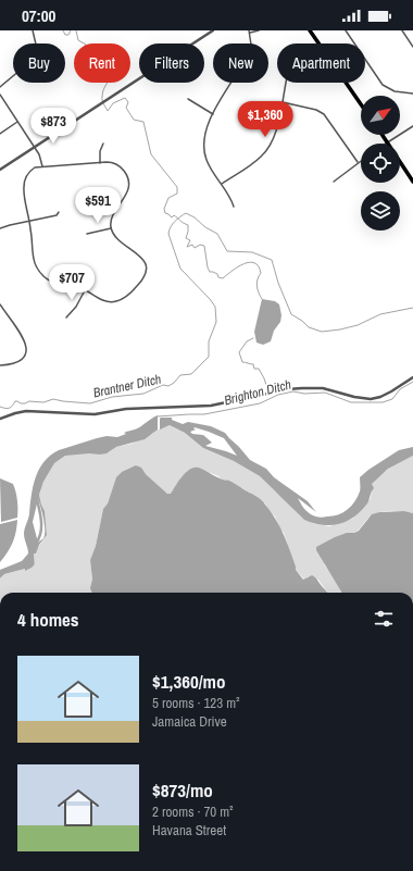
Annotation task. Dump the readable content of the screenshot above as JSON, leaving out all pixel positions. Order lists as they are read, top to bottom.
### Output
{
  "water": ["Brantner Ditch", "Brighton Ditch"],
  "north": "top right",
  "page": {
    "status": "07:00",
    "chip": [
      "Buy",
      "Rent",
      "Filters",
      "New",
      "Apartment"
    ],
    "price": [
      "$1,360",
      "$873",
      "$591",
      "$707"
    ],
    "heading": "4 homes",
    "list": [
      {
        "name": "$1,360/mo",
        "note": "5 rooms · 123 m² · Jamaica Drive"
      },
      {
        "name": "$873/mo",
        "note": "2 rooms · 70 m² · Havana Street"
      }
    ]
  }
}
